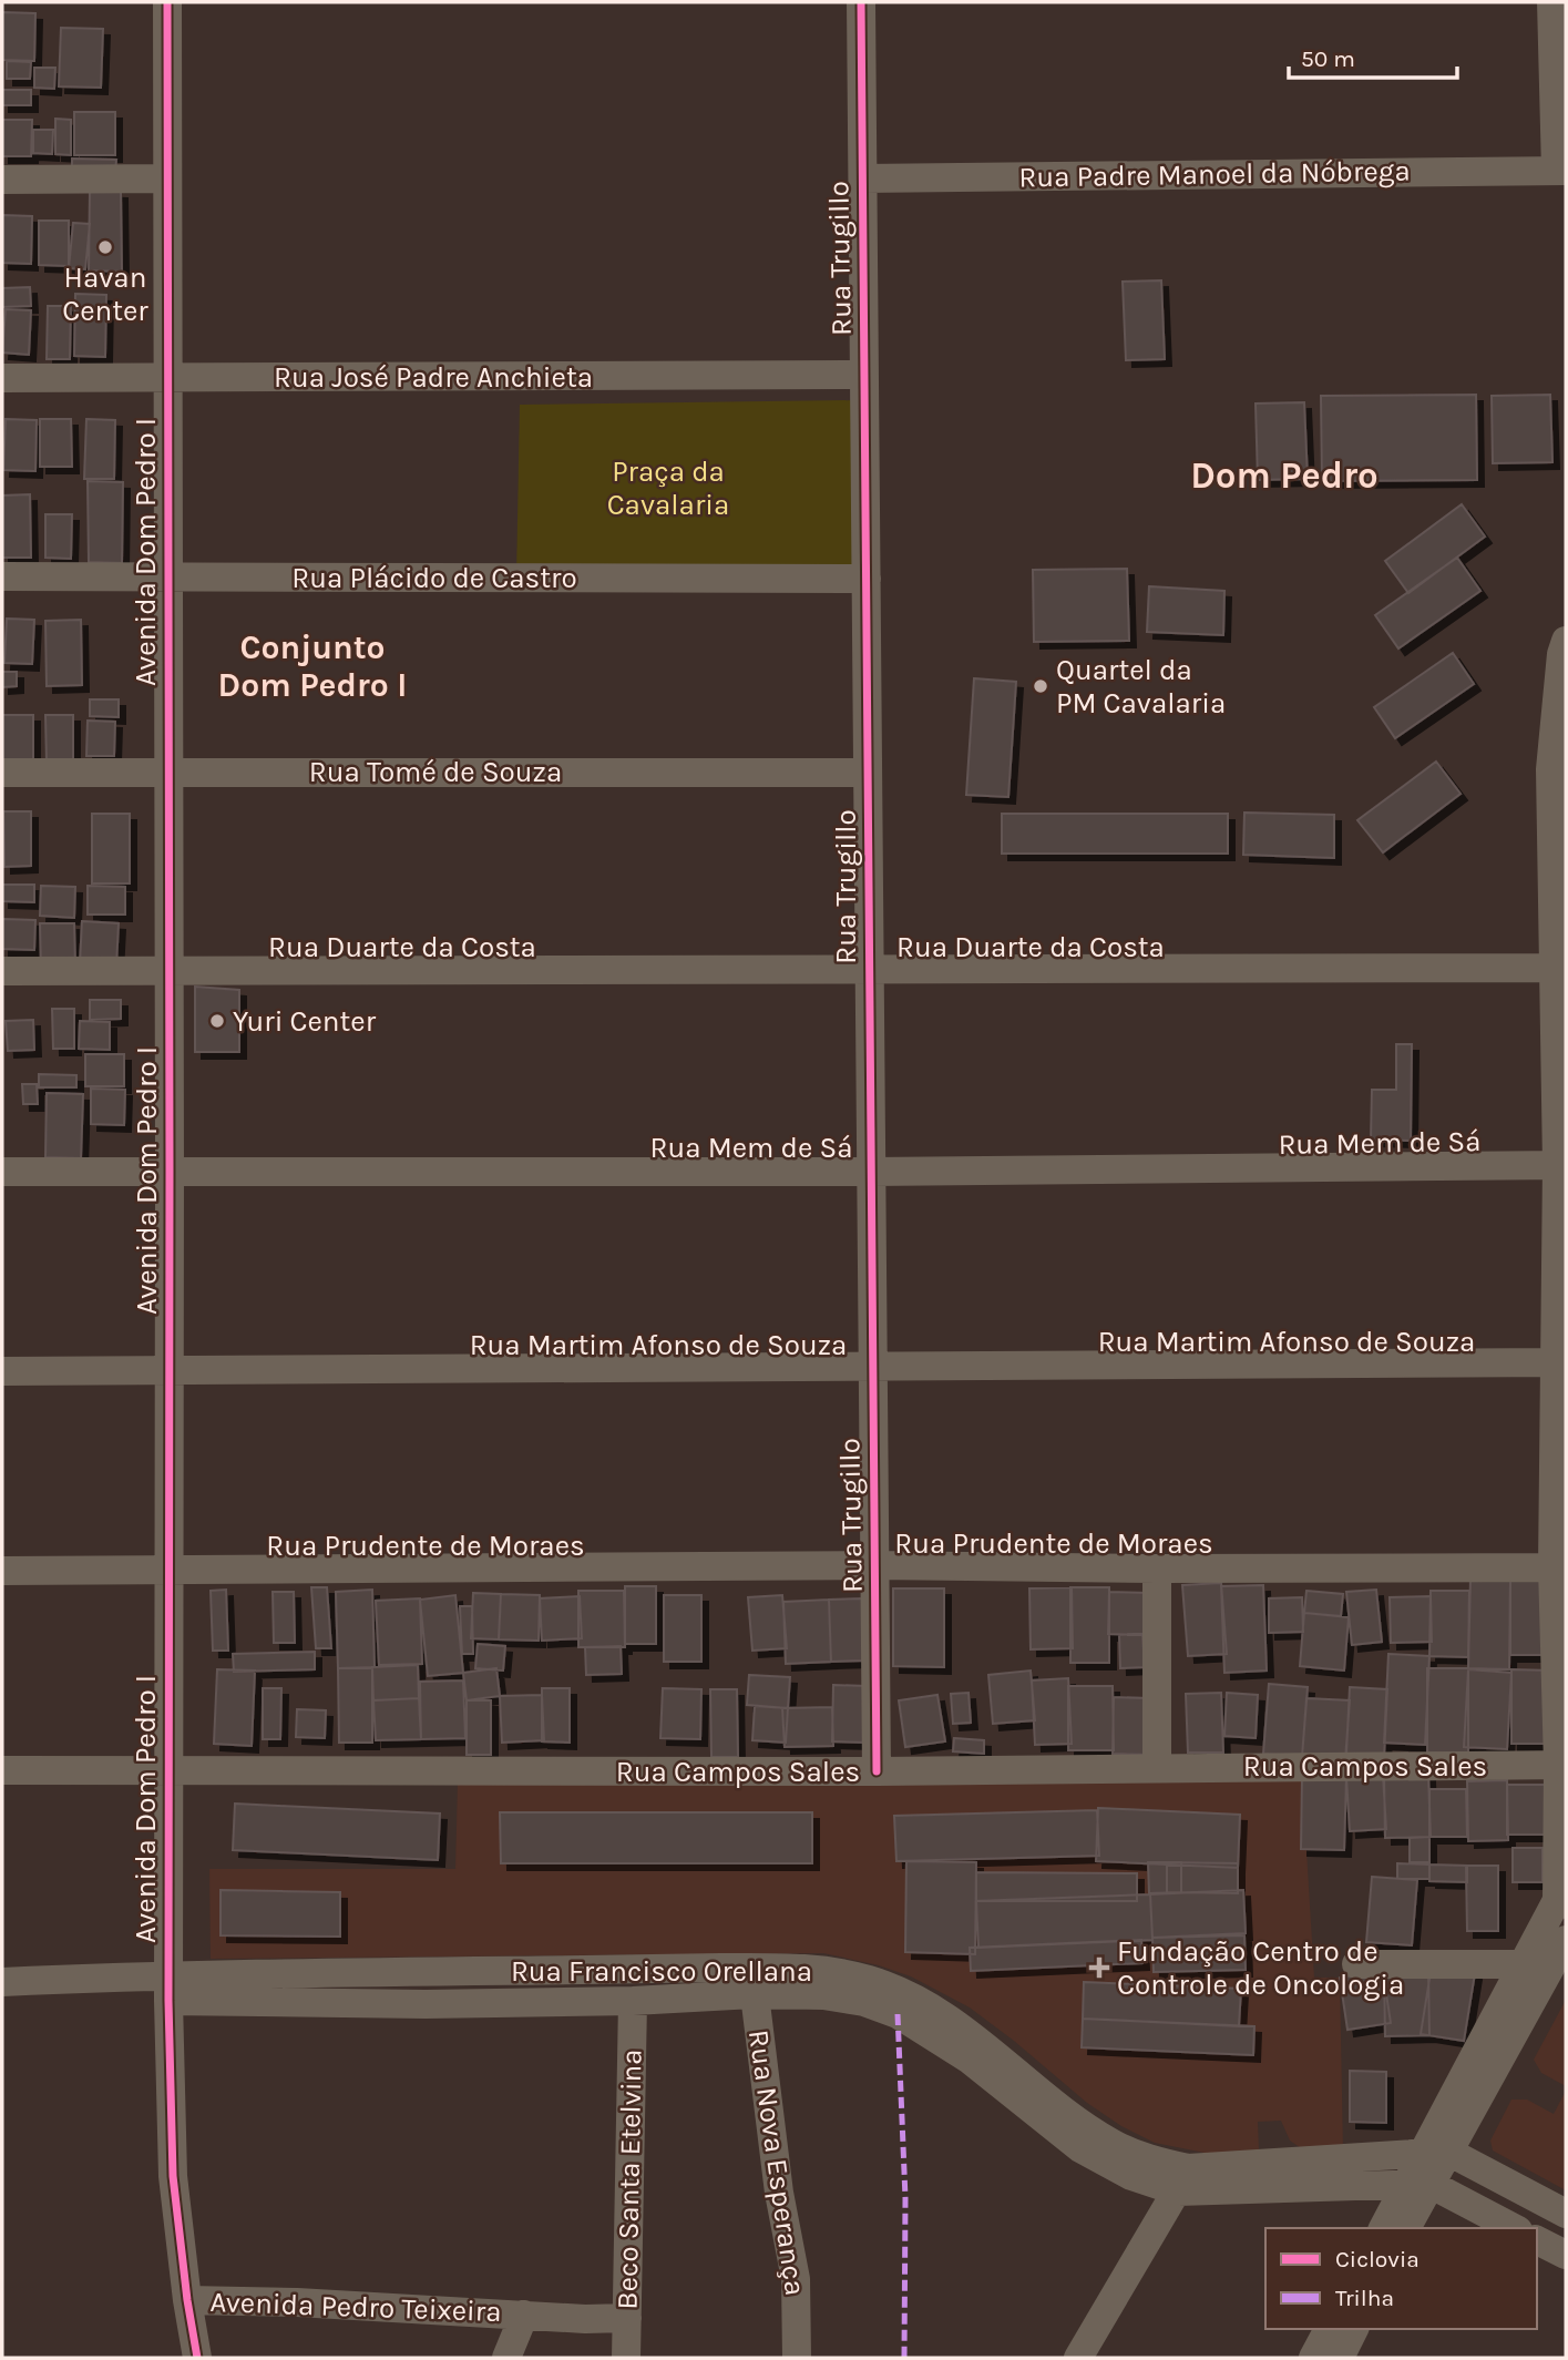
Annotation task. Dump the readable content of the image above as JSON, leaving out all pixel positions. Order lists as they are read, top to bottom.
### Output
{
  "streets": {
    "street": [
      "Rua Padre Manoel da Nóbrega",
      "Rua Trugillo",
      "Rua José Padre Anchieta",
      "Avenida Dom Pedro I",
      "Rua Plácido de Castro",
      "Rua Tomé de Souza",
      "Rua Duarte da Costa",
      "Rua Mem de Sá",
      "Rua Martim Afonso de Souza",
      "Rua Prudente de Moraes",
      "Rua Campos Sales",
      "Rua Francisco Orellana",
      "Rua Nova Esperança",
      "Beco Santa Etelvina",
      "Avenida Pedro Teixeira"
    ]
  },
  "crossings": [
    ["Rua Padre Manoel da Nóbrega", "Rua Trugillo"],
    ["Rua Trugillo", "Rua José Padre Anchieta"],
    ["Rua Trugillo", "Rua Plácido de Castro"],
    ["Rua Trugillo", "Rua Tomé de Souza"],
    ["Rua Trugillo", "Rua Duarte da Costa"],
    ["Rua Trugillo", "Rua Mem de Sá"],
    ["Rua Trugillo", "Rua Martim Afonso de Souza"],
    ["Rua Trugillo", "Rua Prudente de Moraes"],
    ["Rua Trugillo", "Rua Campos Sales"],
    ["Rua José Padre Anchieta", "Avenida Dom Pedro I"],
    ["Avenida Dom Pedro I", "Rua Plácido de Castro"],
    ["Avenida Dom Pedro I", "Rua Tomé de Souza"],
    ["Avenida Dom Pedro I", "Rua Duarte da Costa"],
    ["Avenida Dom Pedro I", "Rua Mem de Sá"],
    ["Avenida Dom Pedro I", "Rua Martim Afonso de Souza"],
    ["Avenida Dom Pedro I", "Rua Prudente de Moraes"],
    ["Avenida Dom Pedro I", "Rua Campos Sales"],
    ["Avenida Dom Pedro I", "Rua Francisco Orellana"],
    ["Avenida Dom Pedro I", "Avenida Pedro Teixeira"],
    ["Rua Francisco Orellana", "Rua Nova Esperança"],
    ["Rua Francisco Orellana", "Beco Santa Etelvina"],
    ["Beco Santa Etelvina", "Avenida Pedro Teixeira"]
  ],
  "districts": ["Dom Pedro", "Conjunto Dom Pedro I"],
  "parks": ["Praça da Cavalaria"],
  "places": {
    "other": ["Havan Center", "Quartel da PM Cavalaria", "Yuri Center"],
    "health": ["Fundação Centro de Controle de Oncologia"]
  },
  "legend": ["Ciclovia", "Trilha"],
  "scale_bar": "50 m"
}
